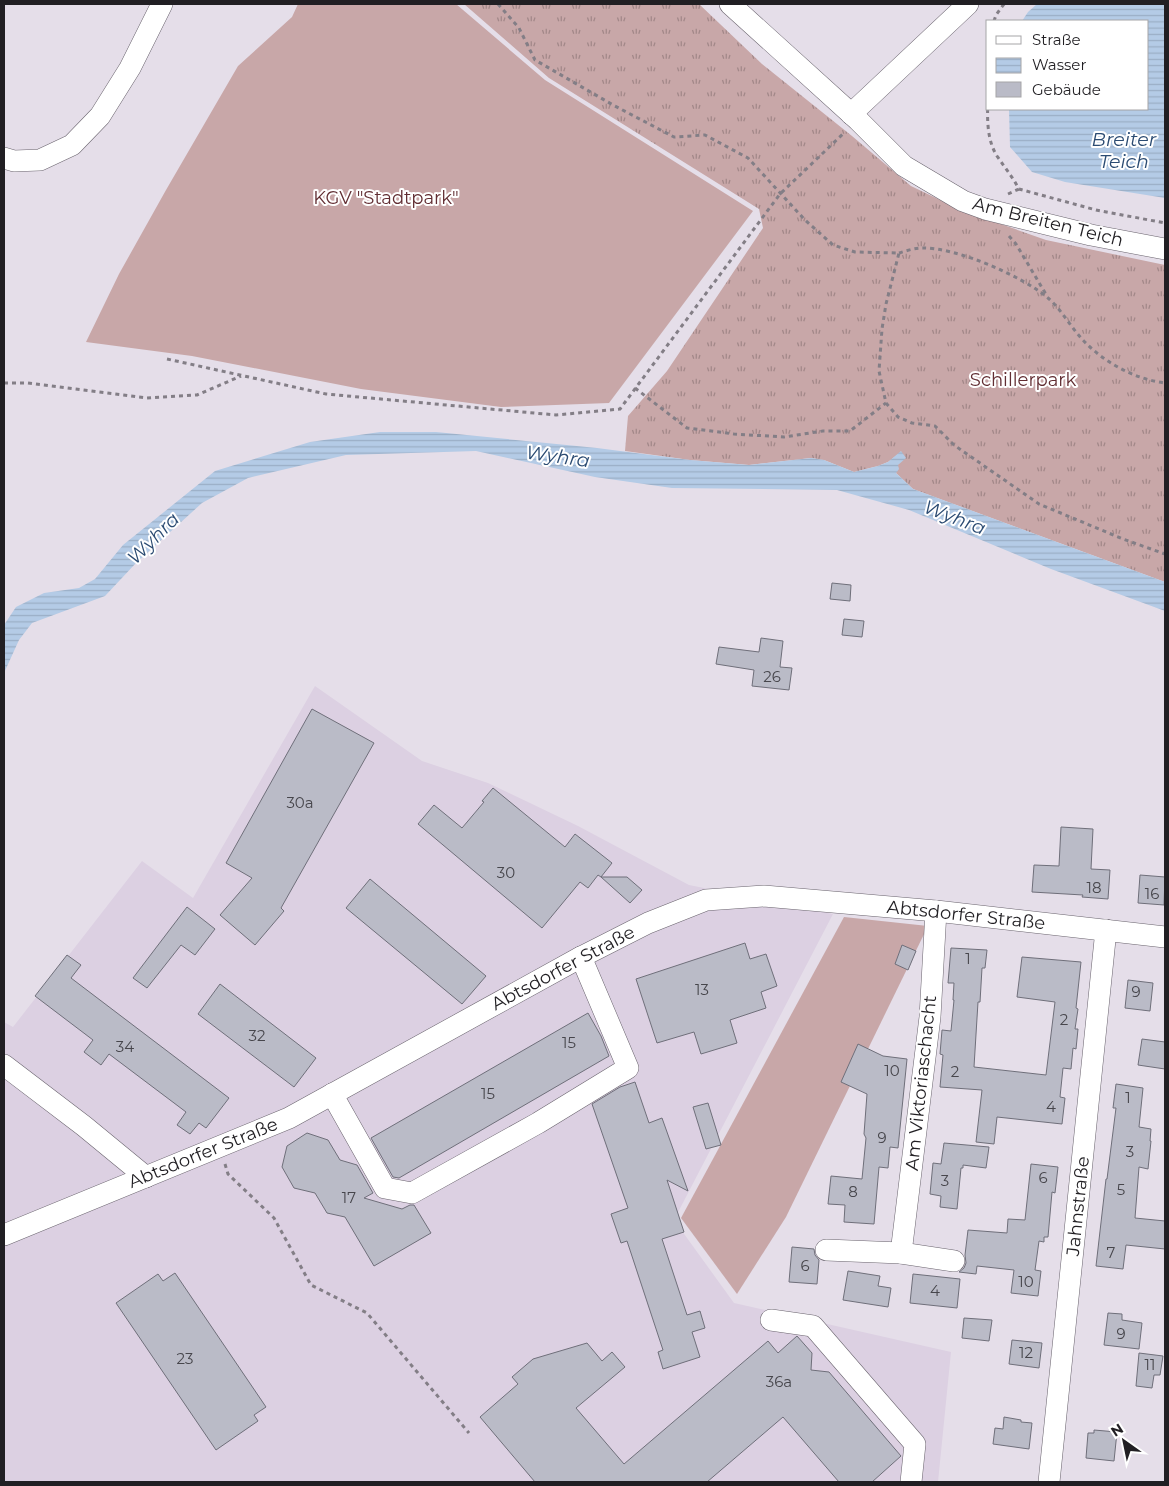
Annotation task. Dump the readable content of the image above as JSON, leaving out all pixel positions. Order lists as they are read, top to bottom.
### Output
{
  "streets": {
    "street": [
      "Am Breiten Teich",
      "Abtsdorfer Straße",
      "Am Viktoriaschacht",
      "Jahnstraße"
    ]
  },
  "crossings": [
    ["Abtsdorfer Straße", "Am Viktoriaschacht"],
    ["Abtsdorfer Straße", "Jahnstraße"]
  ],
  "water": ["Breiter Teich", "Wyhra"],
  "parks": ["KGV \"Stadtpark\"", "Schillerpark"],
  "house_numbers": [
    "26",
    "30a",
    "30",
    "18",
    "16",
    "1",
    "13",
    "9",
    "2",
    "32",
    "15",
    "34",
    "10",
    "2",
    "15",
    "1",
    "4",
    "9",
    "3",
    "6",
    "3",
    "5",
    "8",
    "17",
    "7",
    "6",
    "10",
    "4",
    "9",
    "12",
    "23",
    "11",
    "36a"
  ],
  "legend": ["Straße", "Wasser", "Gebäude"],
  "north": "top left"
}
